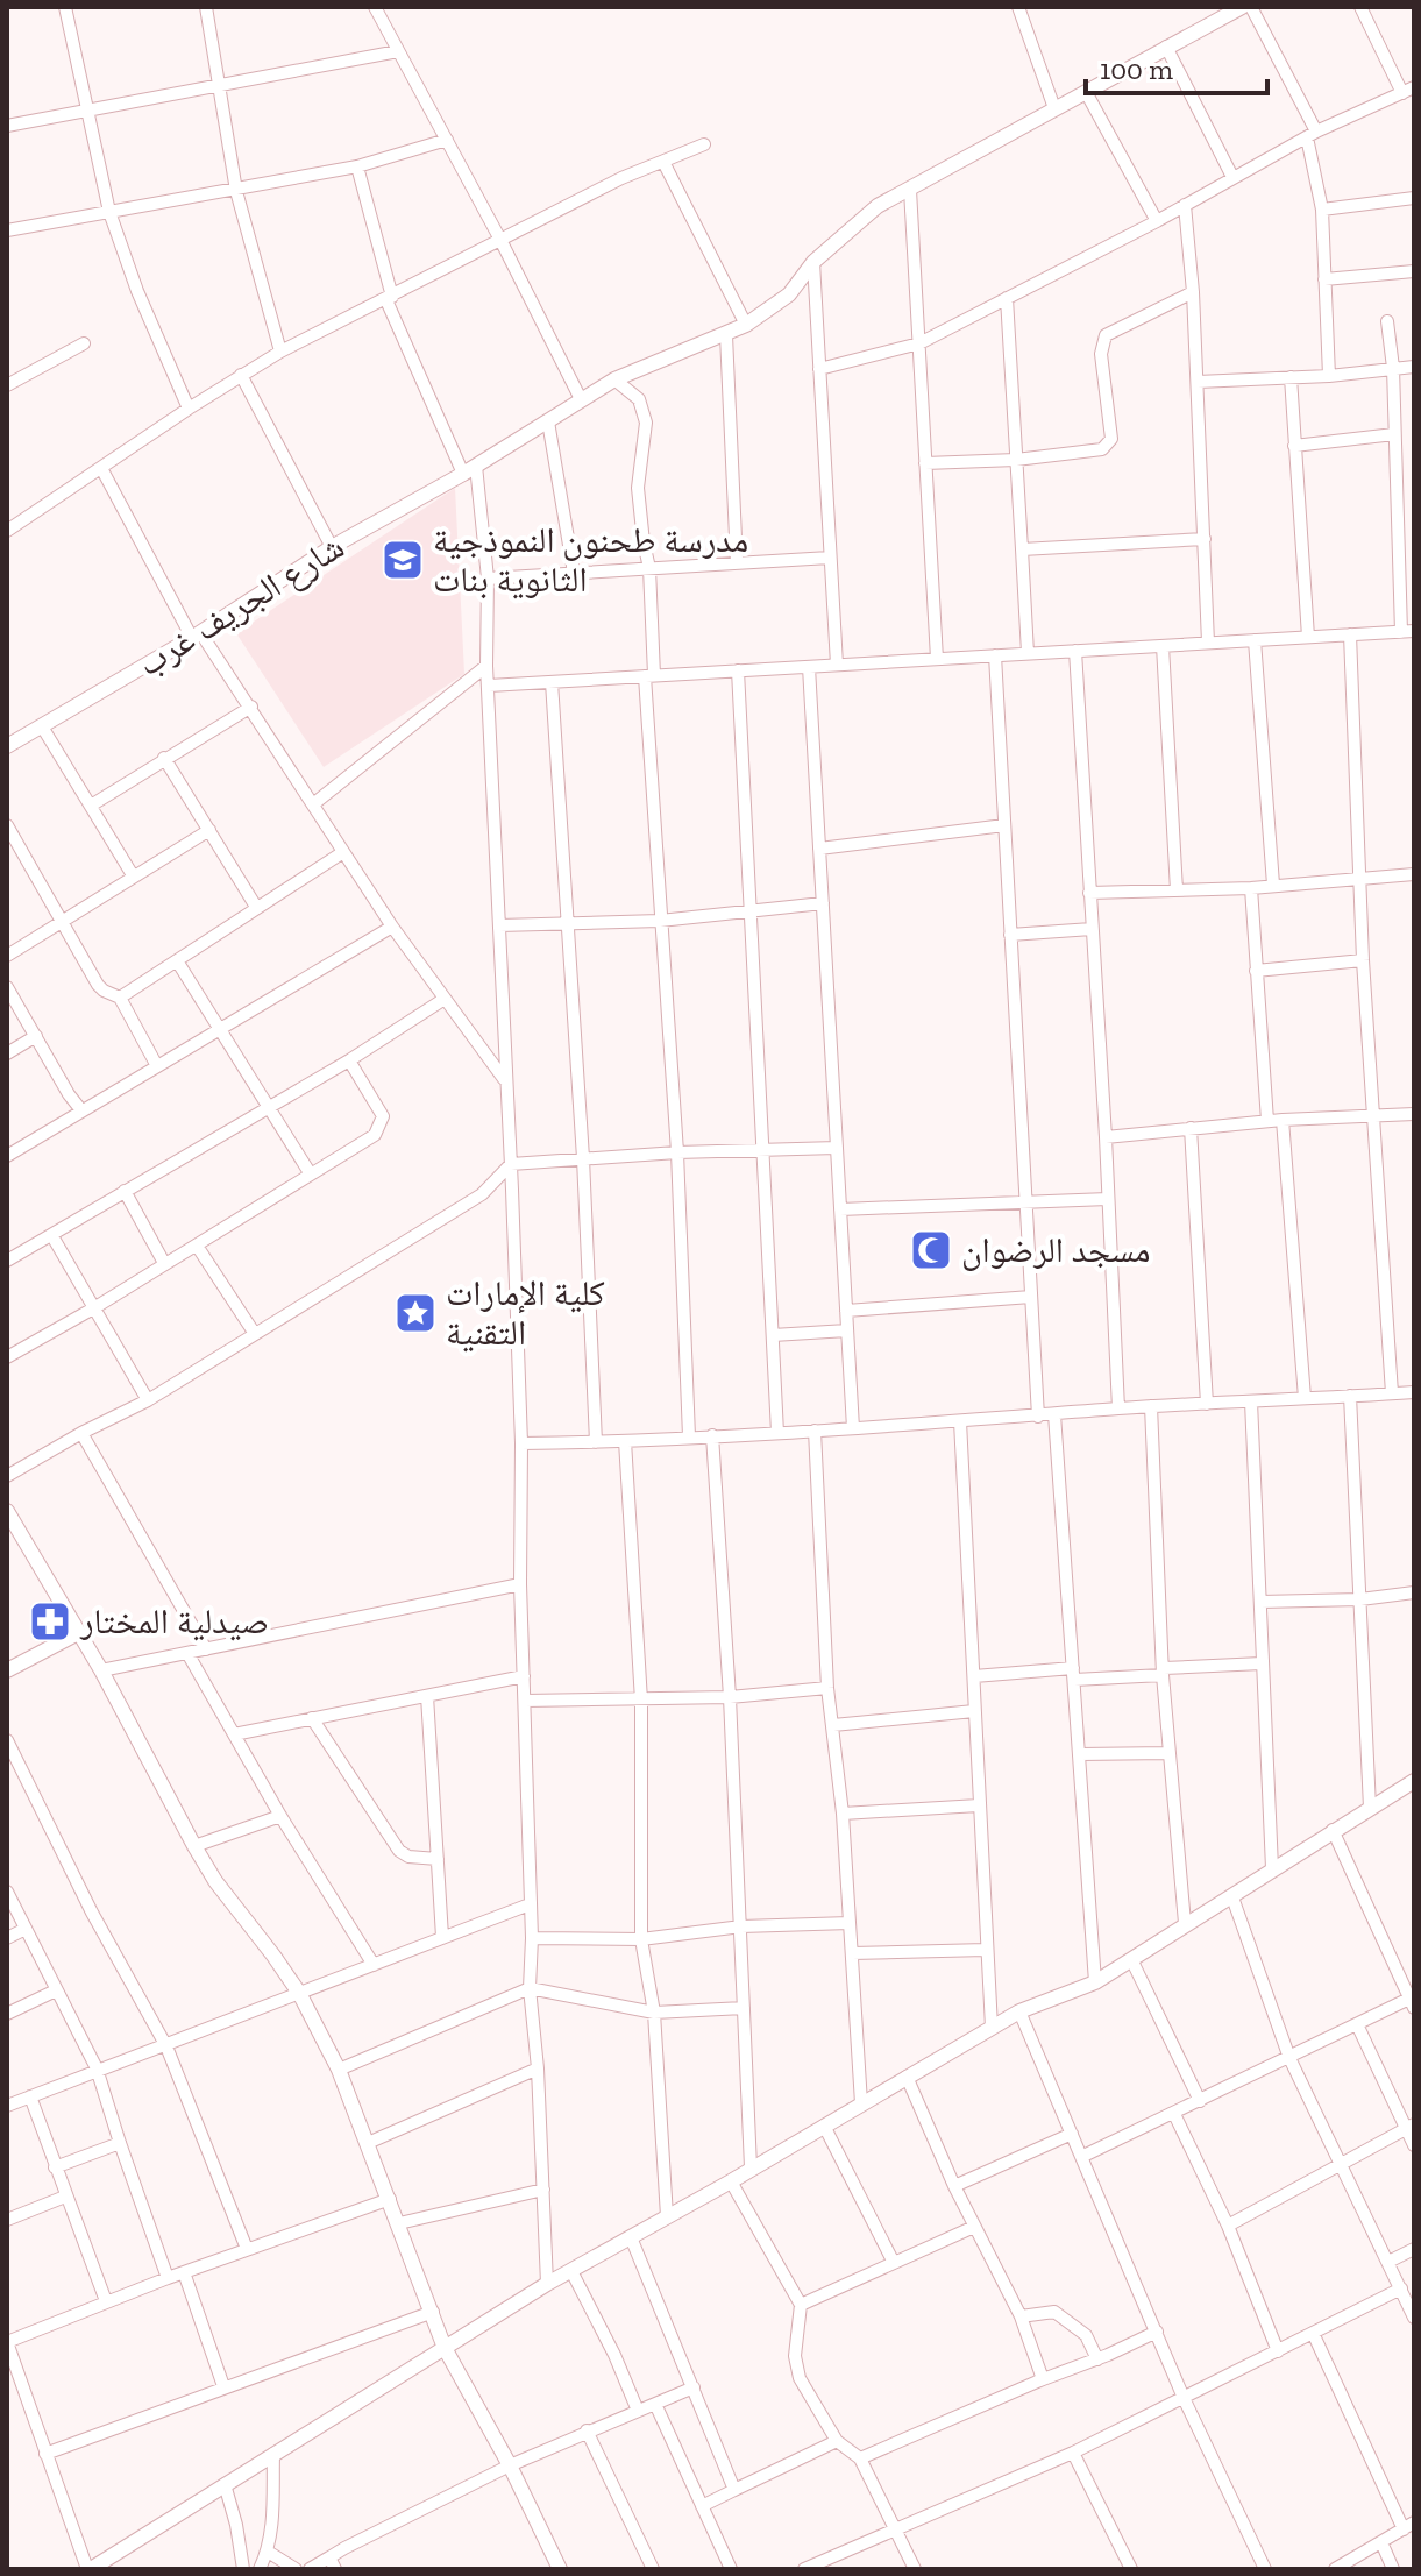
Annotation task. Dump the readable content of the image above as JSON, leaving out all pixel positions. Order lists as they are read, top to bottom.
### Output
{
  "streets": {
    "street": ["شارع الجريف غرب"]
  },
  "places": {
    "school or university": ["مدرسة طحنون النموذجية الثانوية بنات"],
    "mosque": ["مسجد الرضوان"],
    "place": ["كلية الإمارات التقنية"],
    "pharmacy": ["صيدلية المختار"]
  },
  "scale_bar": "100 m"
}
